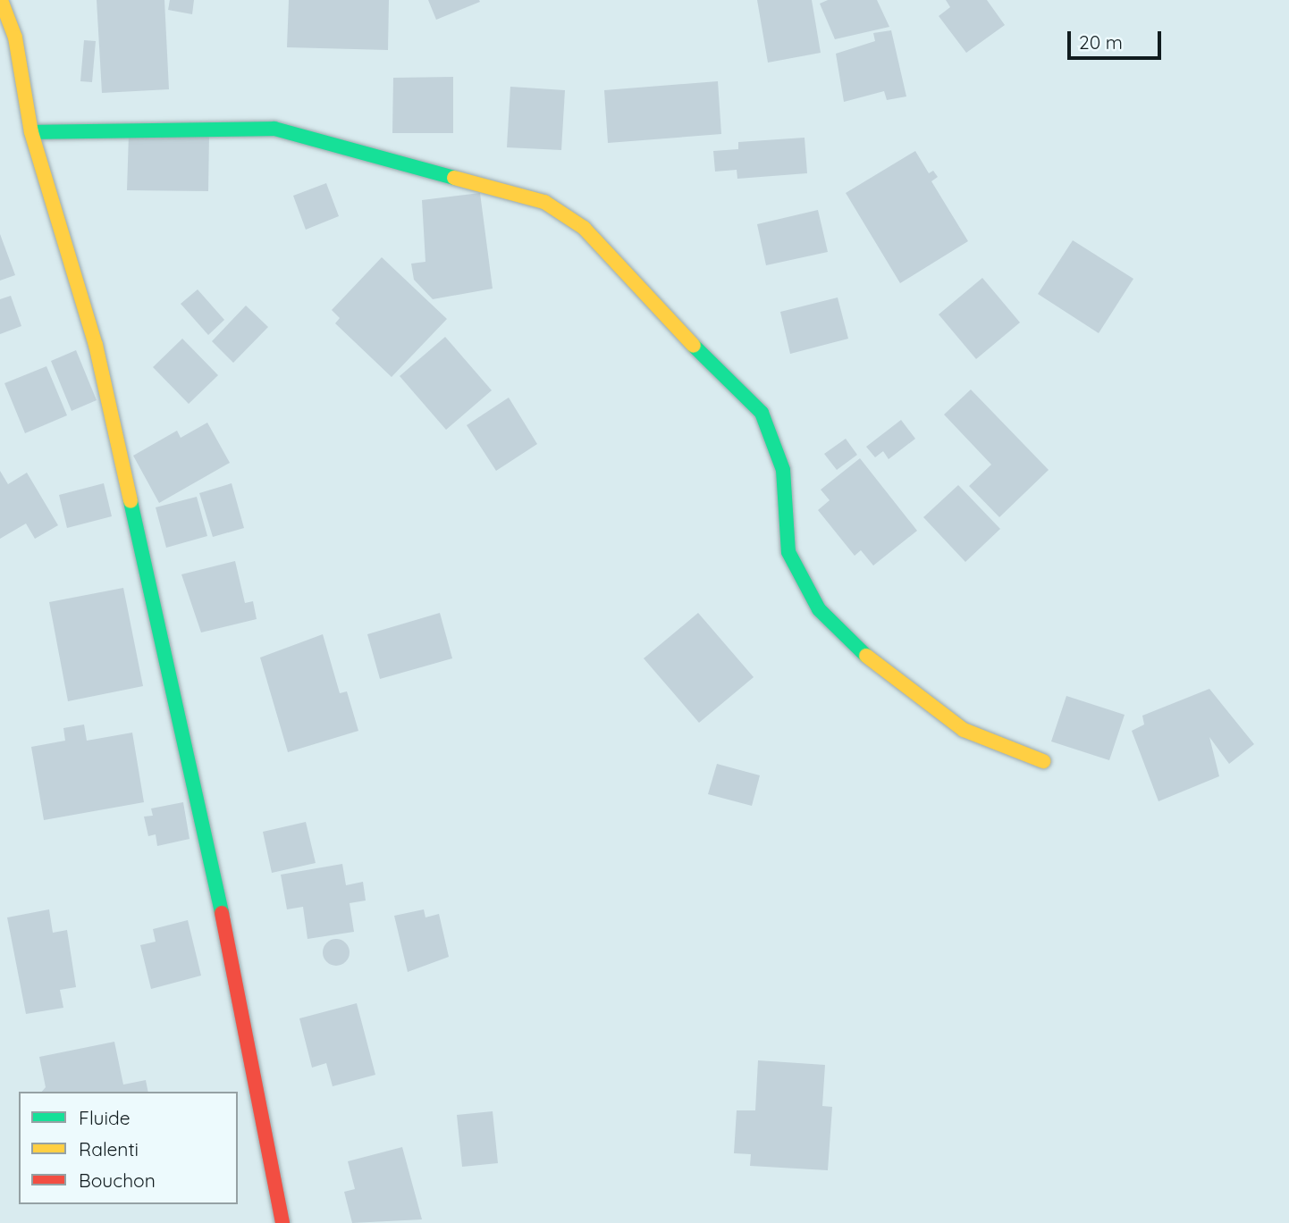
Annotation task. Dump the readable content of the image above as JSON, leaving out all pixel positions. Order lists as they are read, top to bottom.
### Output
{
  "legend": ["Fluide", "Ralenti", "Bouchon"],
  "scale_bar": "20 m"
}
